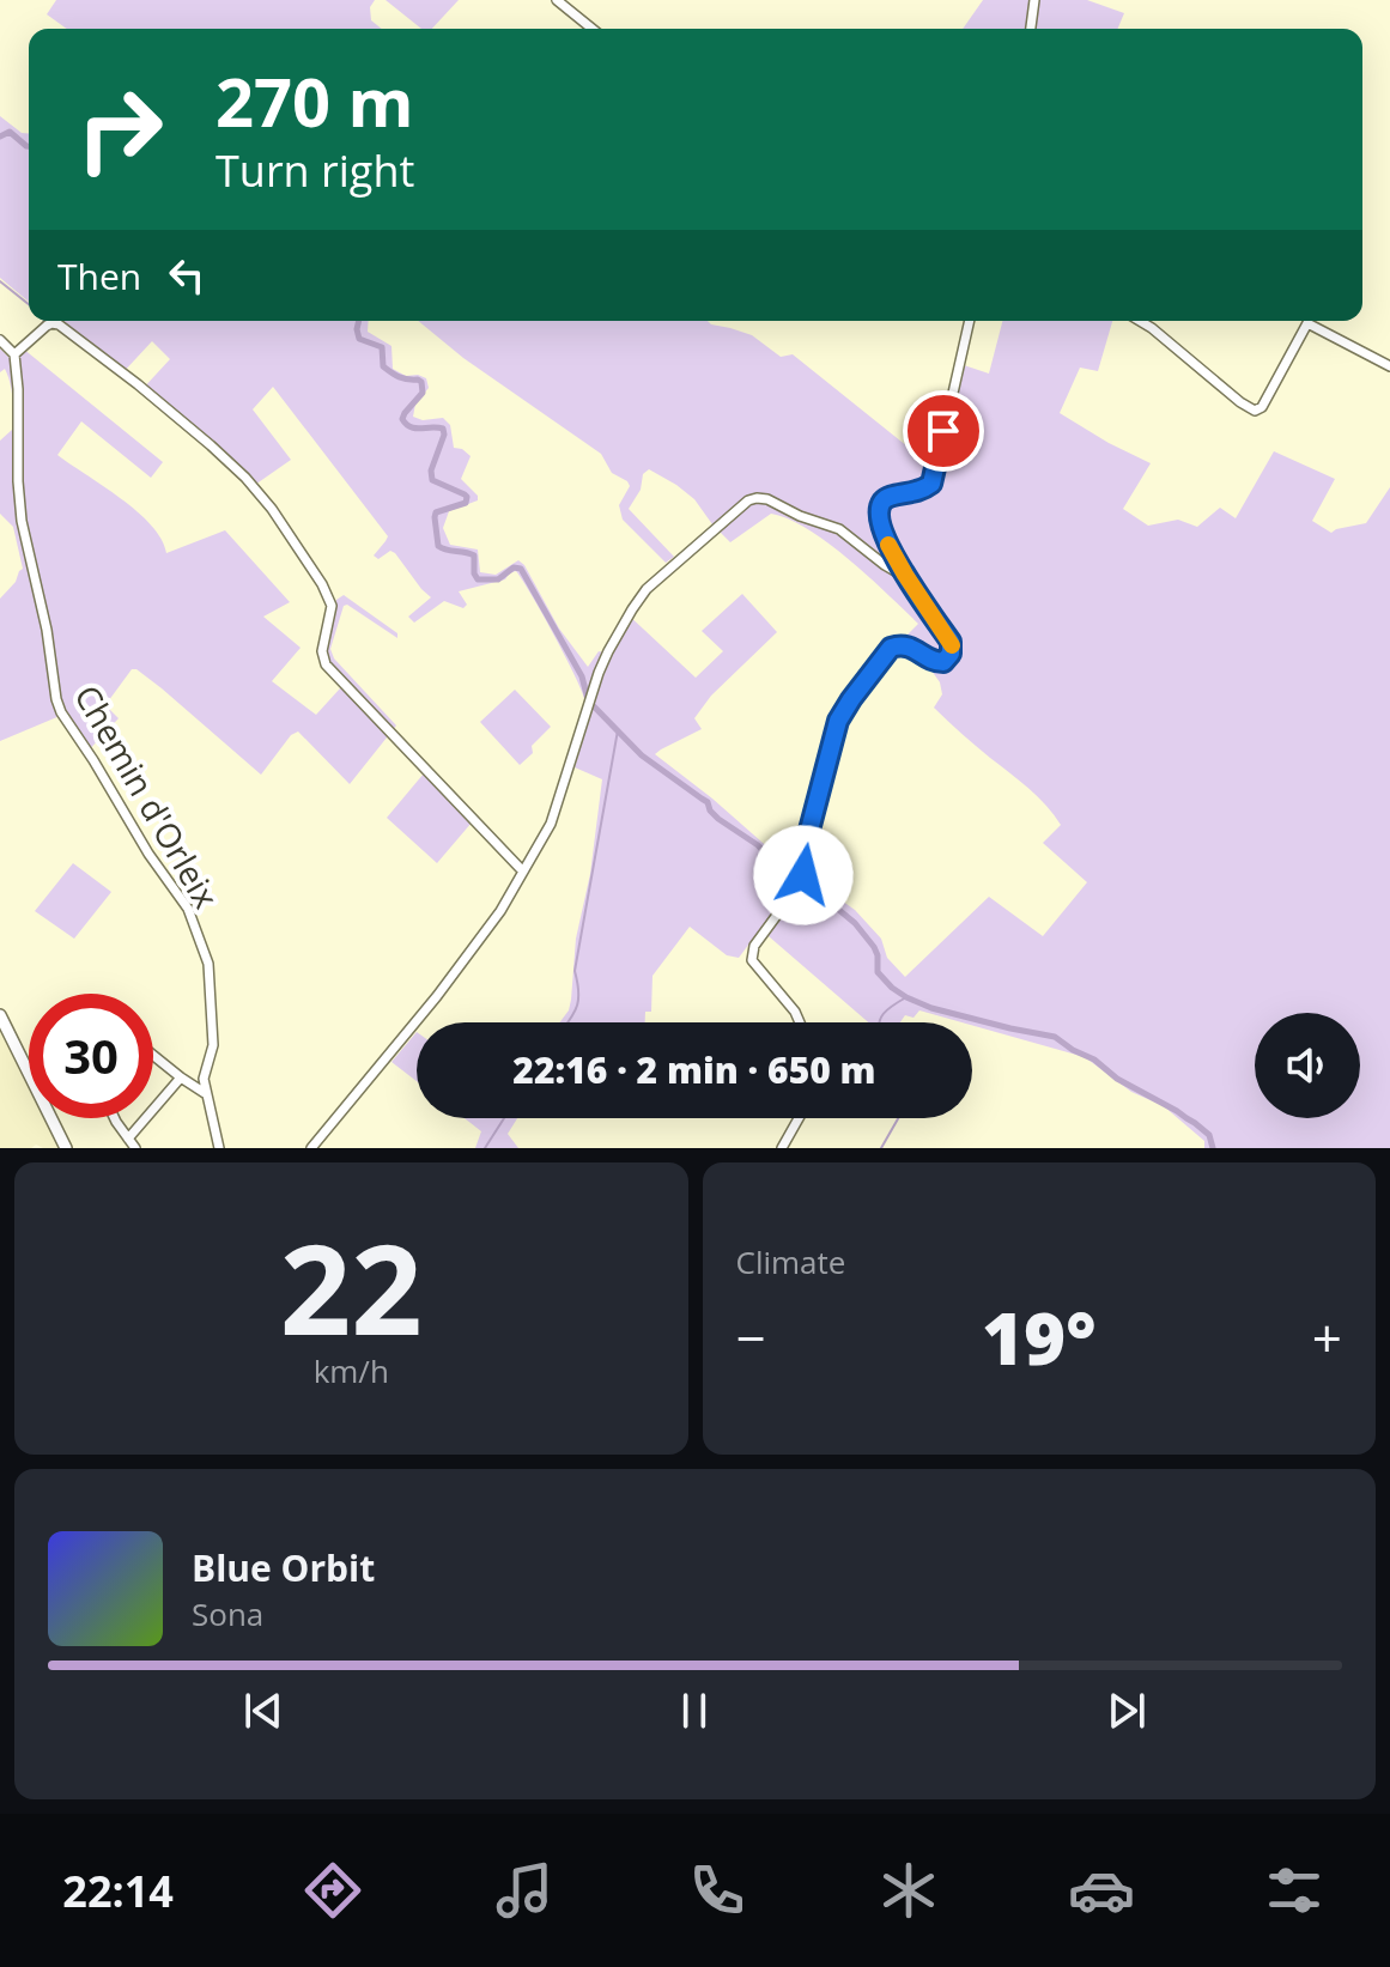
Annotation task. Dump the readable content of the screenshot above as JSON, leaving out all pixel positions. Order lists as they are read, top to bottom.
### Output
{
  "streets": {
    "street": ["Chemin d'Orleix"]
  },
  "page": {
    "turn": ["270 m", "Turn right"],
    "then": "Then",
    "limit": "30",
    "trip": "22:16 · 2 min · 650 m",
    "tile": [
      ["22", "km/h"],
      "Climate"
    ],
    "heat": ["−", "19°", "+"],
    "song": ["Blue Orbit", "Sona"],
    "tabs": "22:14"
  }
}
